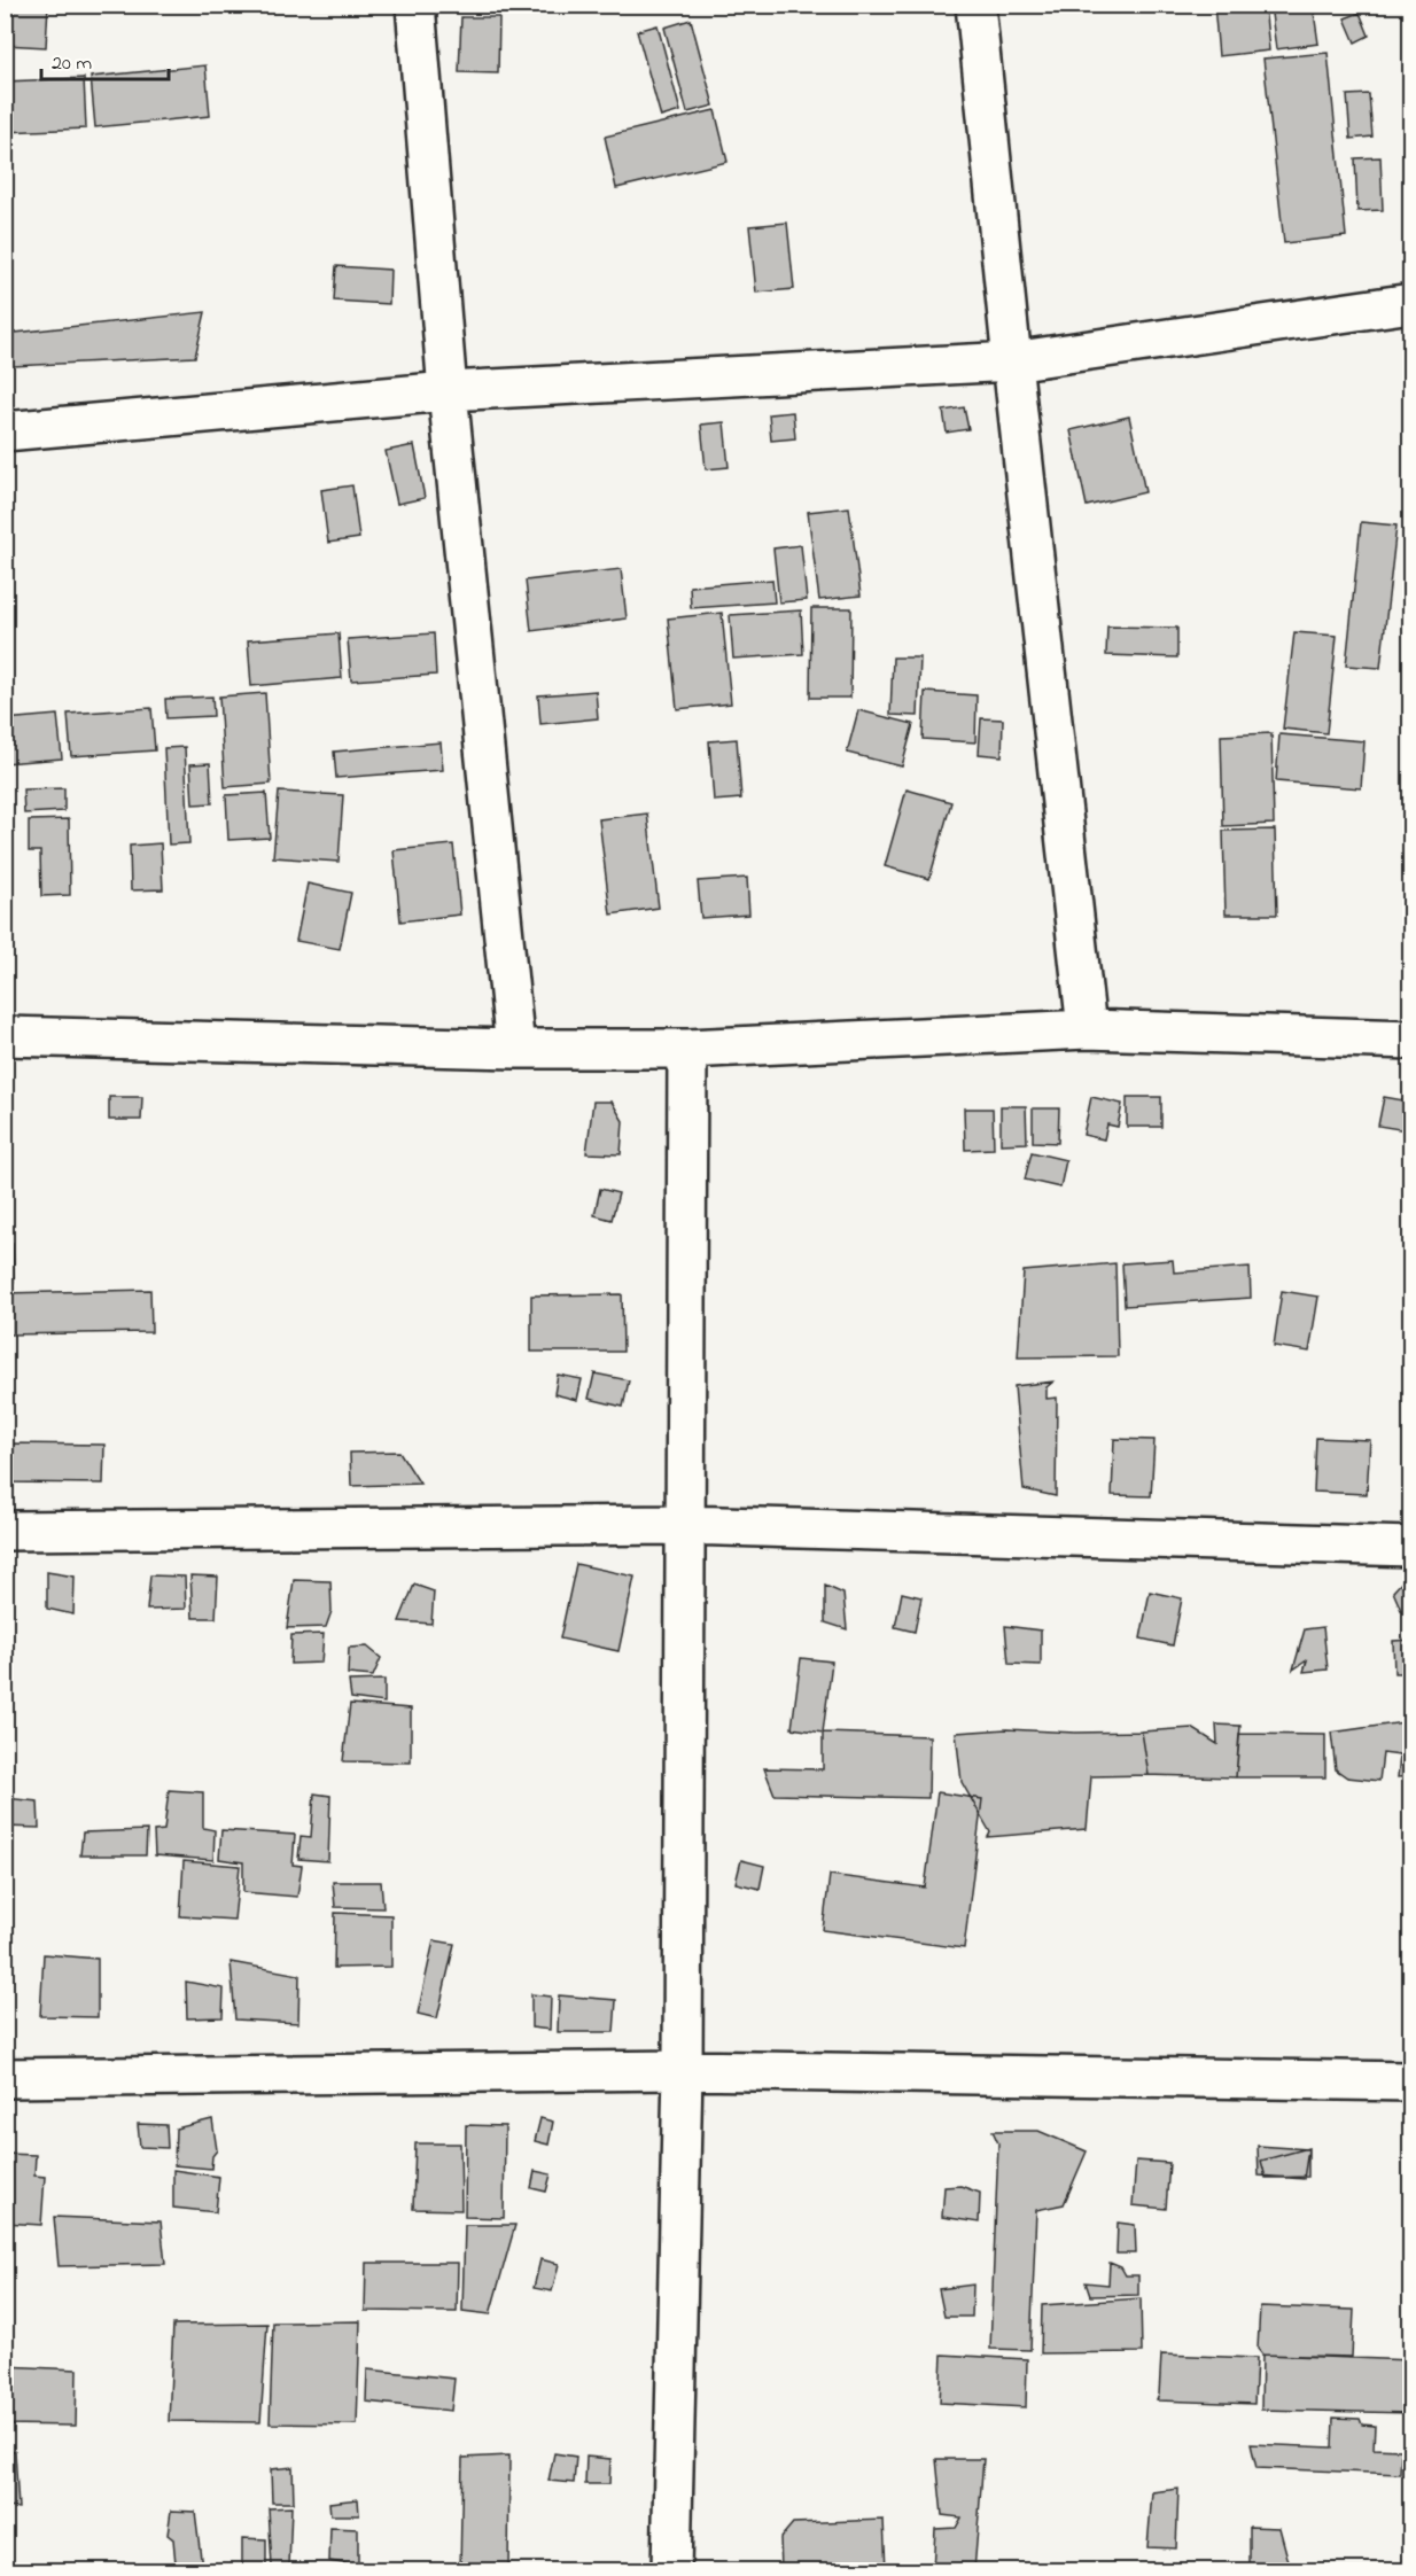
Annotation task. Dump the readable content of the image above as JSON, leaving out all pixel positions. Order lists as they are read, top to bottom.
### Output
{
  "scale_bar": "20 m"
}
